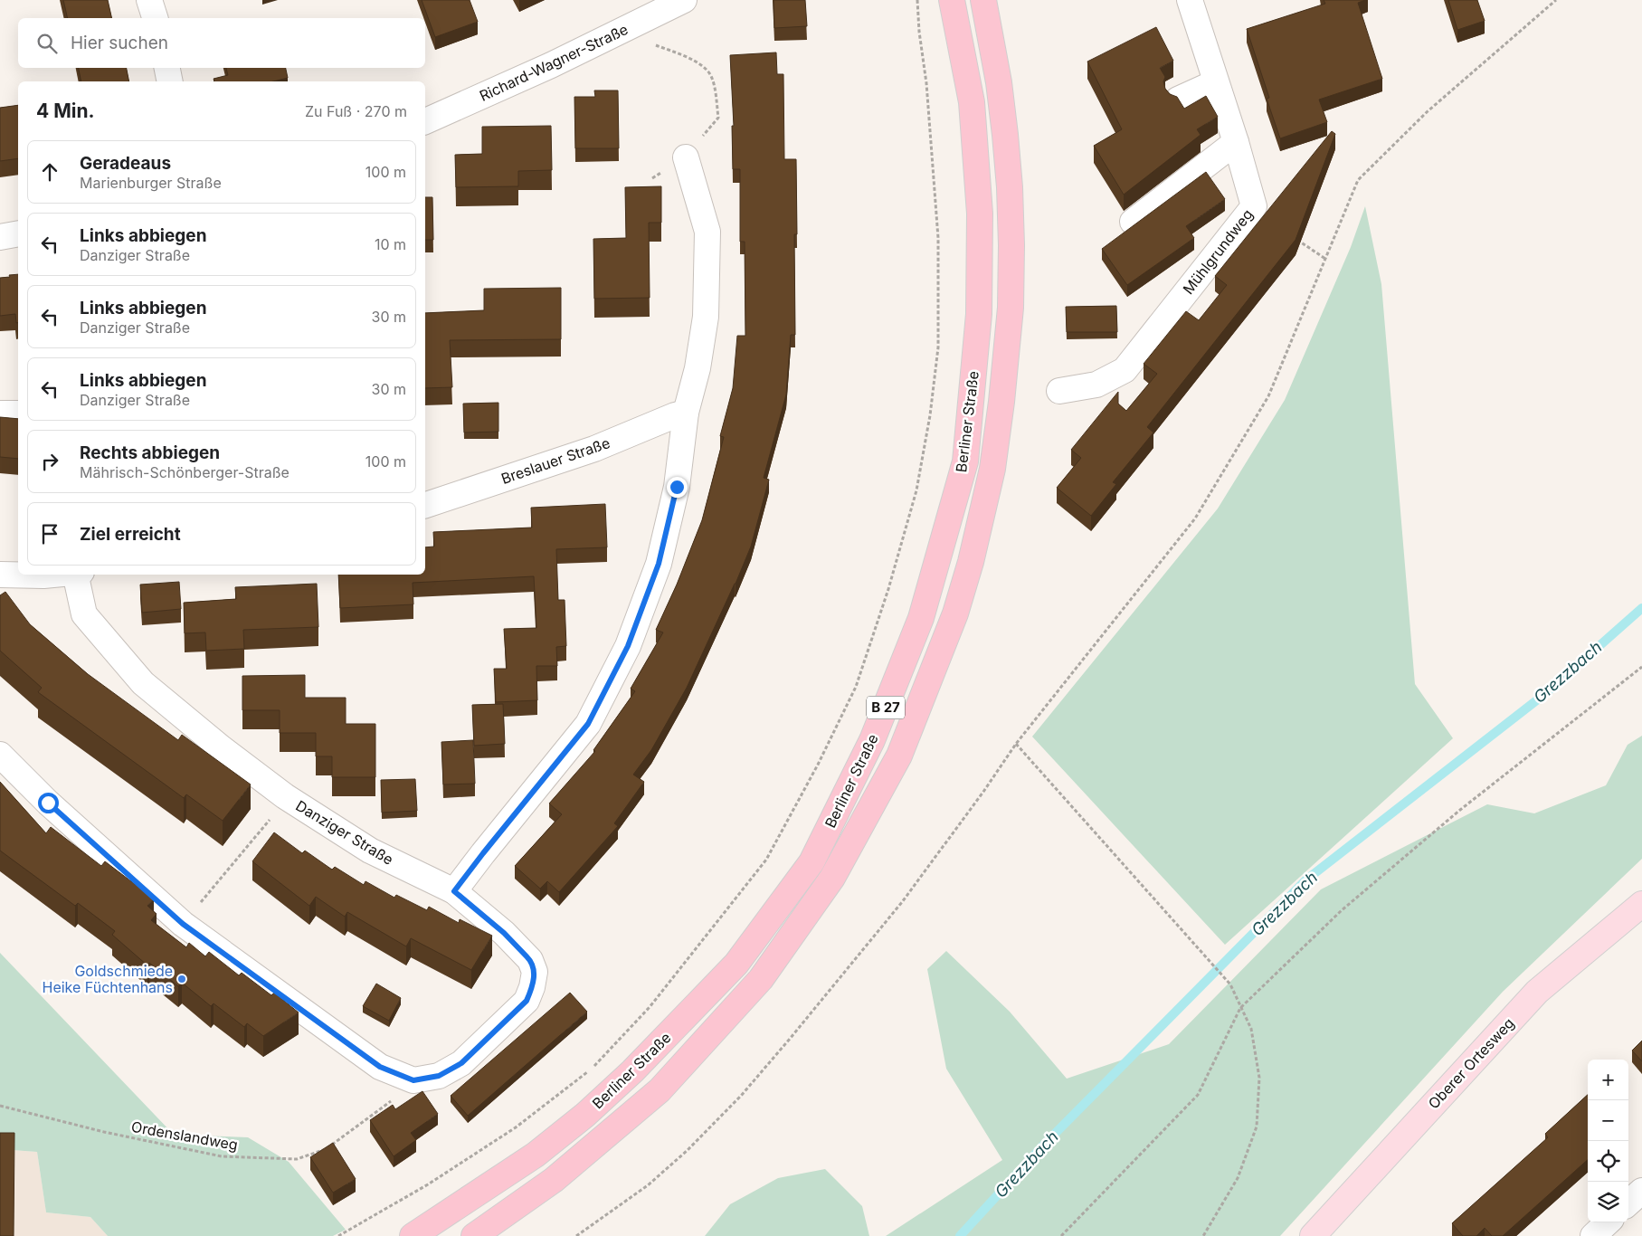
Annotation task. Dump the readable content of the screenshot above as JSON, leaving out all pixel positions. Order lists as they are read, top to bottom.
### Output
{
  "streets": {
    "highway": ["Berliner Straße", "B 27"],
    "main road": ["Oberer Ortesweg"],
    "street": [
      "Richard-Wagner-Straße",
      "Mühlgrundweg",
      "Breslauer Straße",
      "Danziger Straße"
    ],
    "path": ["Ordenslandweg"]
  },
  "water": ["Grezzbach"],
  "places": ["Goldschmiede Heike Füchtenhans"],
  "page": {
    "search": "Hier suchen",
    "heading": ["4 Min.", "Zu Fuß · 270 m"],
    "list": [
      ["Geradeaus", "Marienburger Straße", "100 m"],
      ["Links abbiegen", "Danziger Straße", "10 m"],
      ["Links abbiegen", "Danziger Straße", "30 m"],
      ["Links abbiegen", "Danziger Straße", "30 m"],
      ["Rechts abbiegen", "Mährisch-Schönberger-Straße", "100 m"],
      "Ziel erreicht"
    ],
    "map_buttons": ["+", "−"]
  }
}
